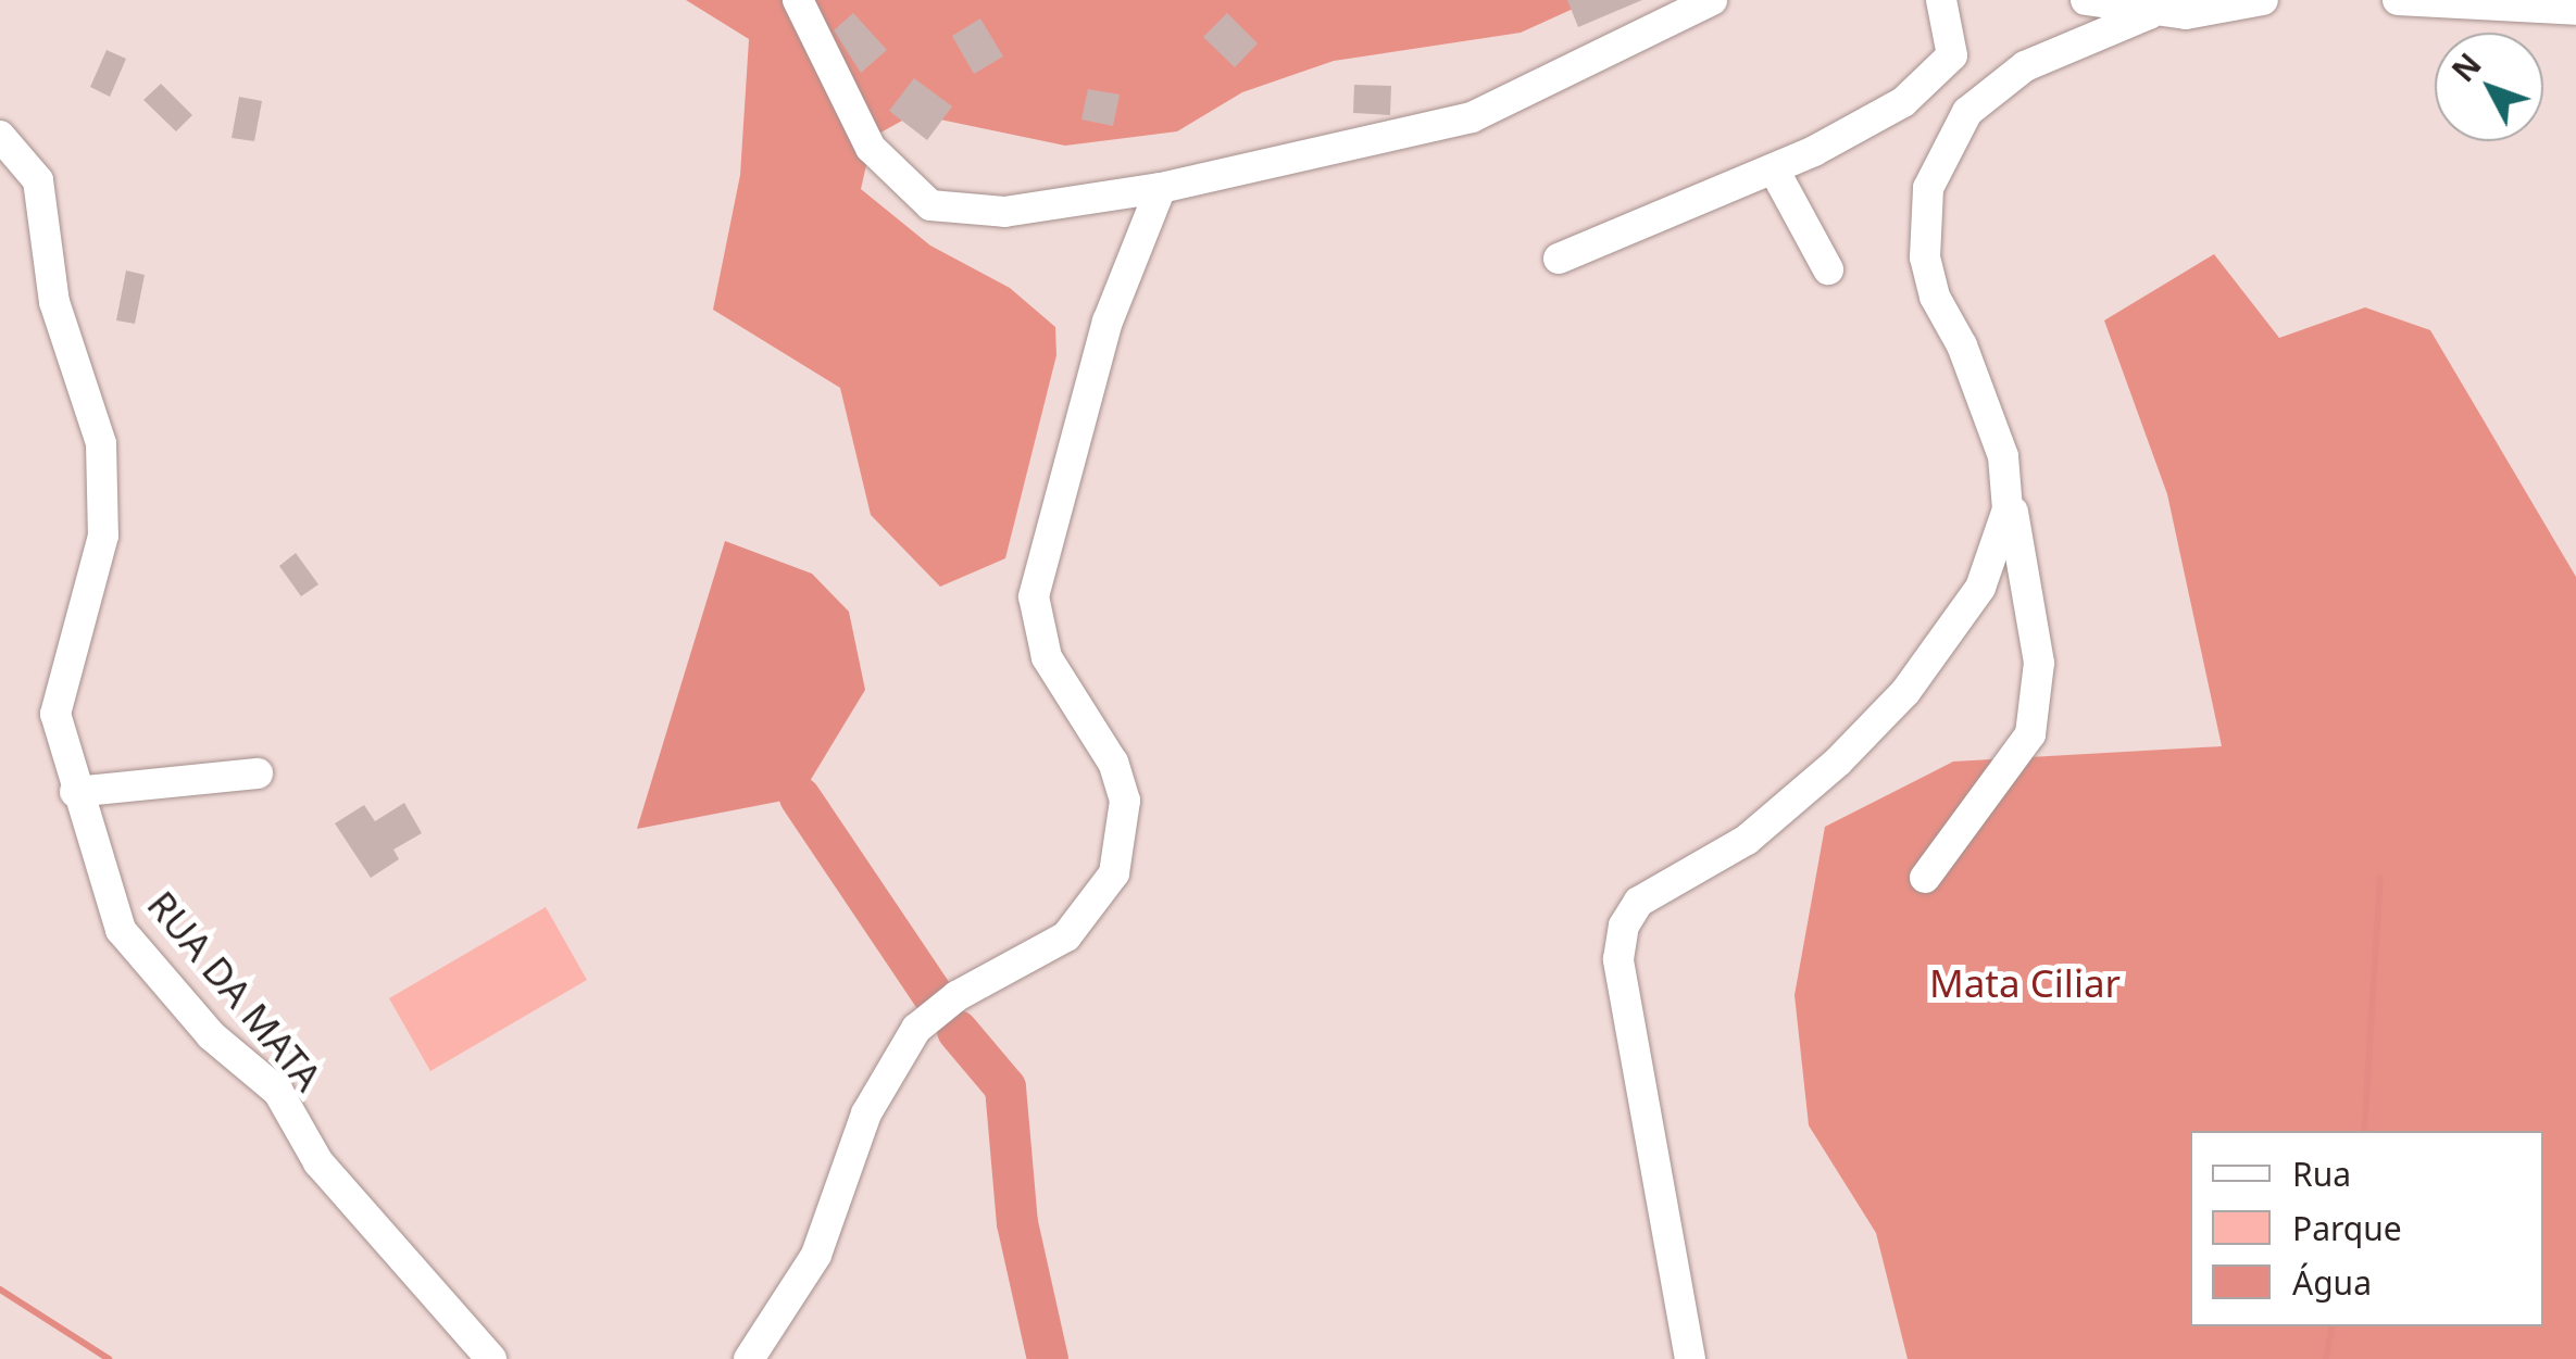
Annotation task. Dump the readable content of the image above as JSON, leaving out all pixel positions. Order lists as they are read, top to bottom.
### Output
{
  "streets": {
    "street": ["RUA DA MATA"]
  },
  "parks": ["Mata Ciliar"],
  "legend": ["Rua", "Parque", "Água"],
  "north": "top left"
}
